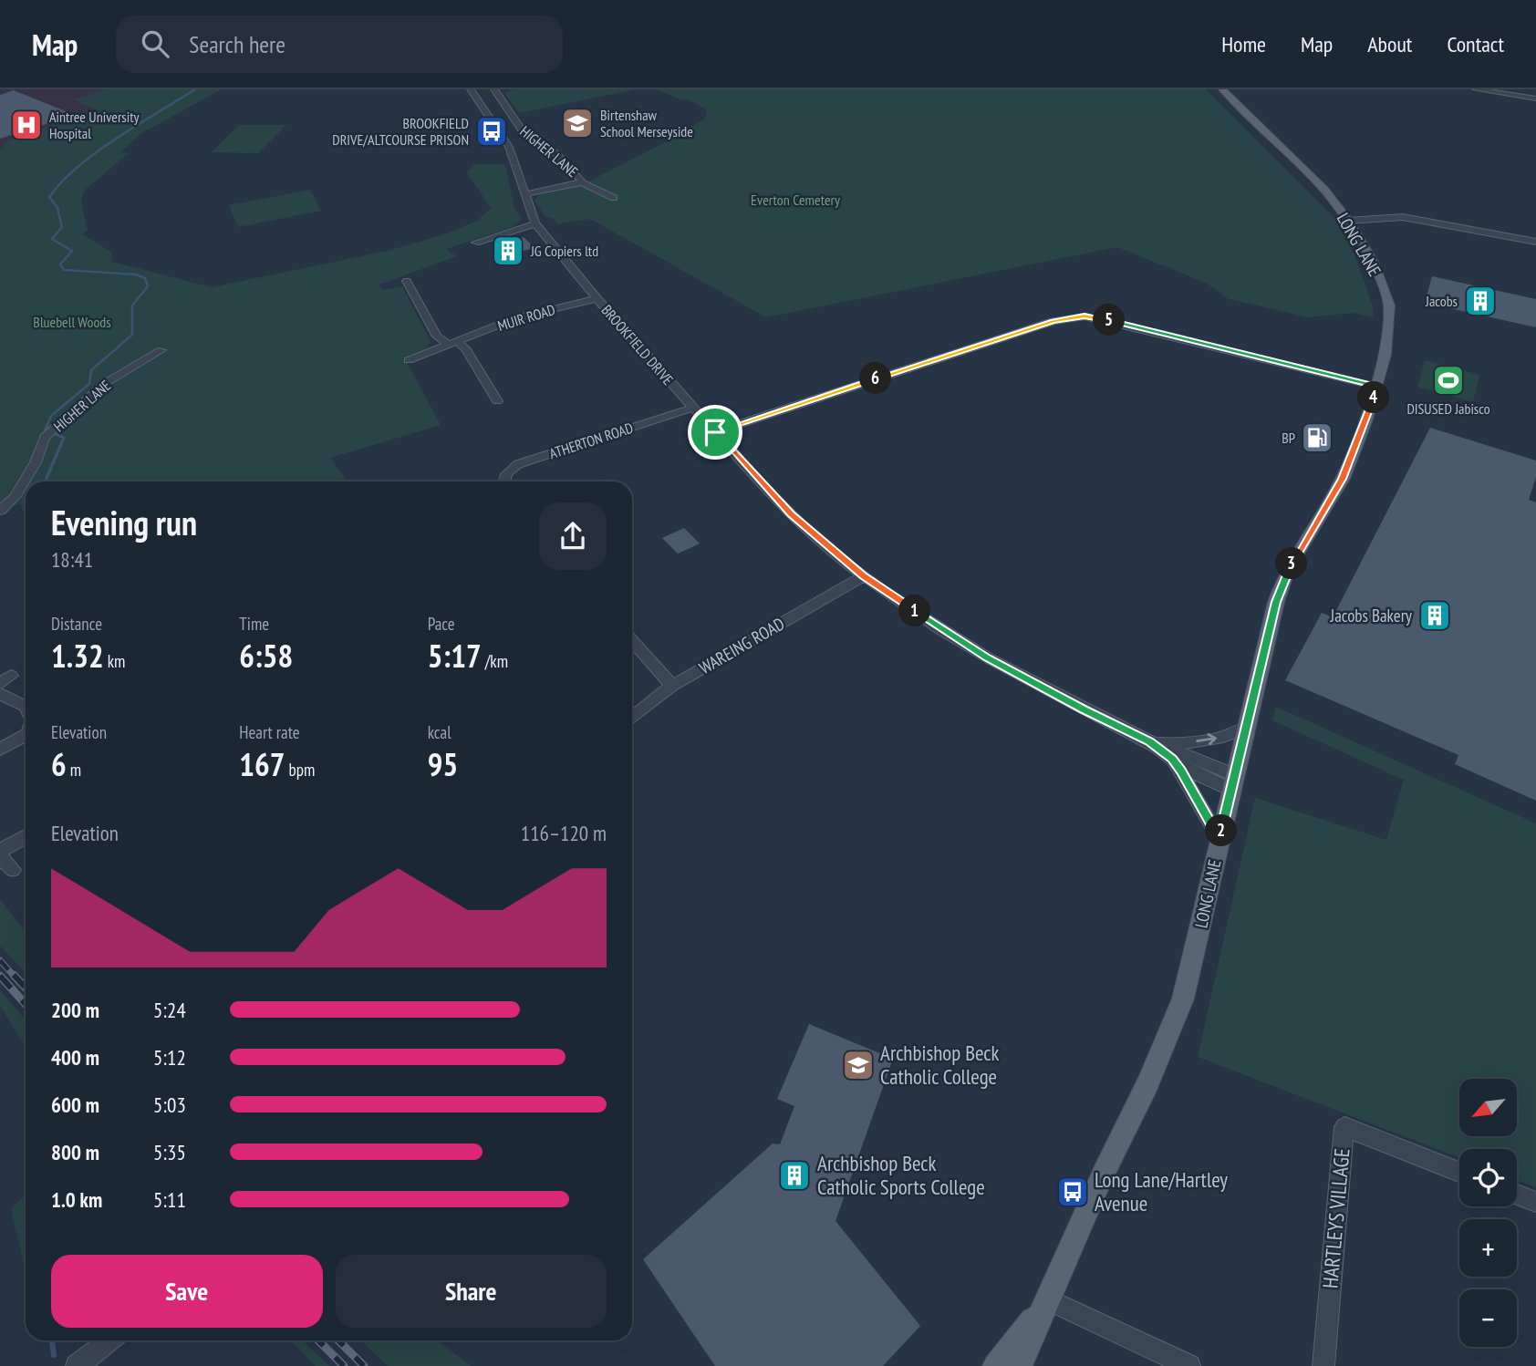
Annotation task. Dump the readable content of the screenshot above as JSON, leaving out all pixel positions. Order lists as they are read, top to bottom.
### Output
{
  "streets": {
    "main road": ["LONG LANE"],
    "street": [
      "HIGHER LANE",
      "MUIR ROAD",
      "BROOKFIELD DRIVE",
      "ATHERTON ROAD",
      "WAREING ROAD",
      "HARTLEYS VILLAGE"
    ]
  },
  "crossings": [
    ["HIGHER LANE", "BROOKFIELD DRIVE"],
    ["LONG LANE", "BROOKFIELD DRIVE"],
    ["MUIR ROAD", "BROOKFIELD DRIVE"],
    ["BROOKFIELD DRIVE", "ATHERTON ROAD"],
    ["BROOKFIELD DRIVE", "WAREING ROAD"]
  ],
  "parks": ["Everton Cemetery", "Bluebell Woods"],
  "places": {
    "school or university": ["Birtenshaw School Merseyside", "Archbishop Beck Catholic College"],
    "hospital": ["Aintree University Hospital"],
    "bus stop": ["BROOKFIELD DRIVE/ALTCOURSE PRISON", "Long Lane/Hartley Avenue"],
    "building": [
      "JG Copiers ltd",
      "Jacobs",
      "Jacobs Bakery",
      "Archbishop Beck Catholic Sports College"
    ],
    "sports": ["DISUSED Jabisco"],
    "fuel station": ["BP"]
  },
  "north": "bottom left",
  "page": {
    "header": "Map",
    "search": "Search here",
    "nav": [
      "Home",
      "Map",
      "About",
      "Contact"
    ],
    "pins": [
      "5",
      "6",
      "4",
      "3",
      "1",
      "2"
    ],
    "heading": ["Evening run", "18:41"],
    "stats": [
      ["Distance", "1.32 km"],
      ["Time", "6:58"],
      ["Pace", "5:17 /km"],
      ["Elevation", "6 m"],
      ["Heart rate", "167 bpm"],
      ["kcal", "95"]
    ],
    "chart": ["Elevation", "116–120 m"],
    "list": [
      {
        "name": "200 m",
        "note": "5:24"
      },
      {
        "name": "400 m",
        "note": "5:12"
      },
      {
        "name": "600 m",
        "note": "5:03"
      },
      {
        "name": "800 m",
        "note": "5:35"
      },
      {
        "name": "1.0 km",
        "note": "5:11"
      }
    ],
    "map_buttons": ["+", "−"],
    "buttons": ["Save", "Share"]
  }
}
